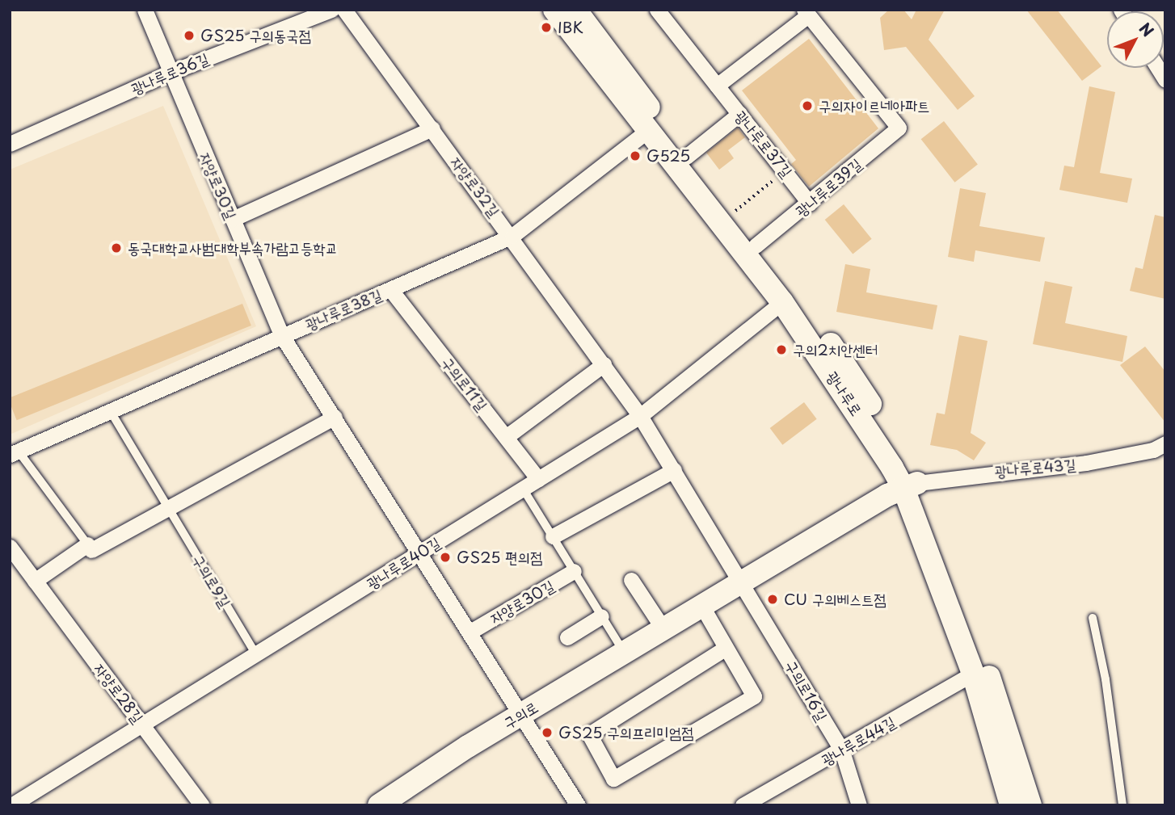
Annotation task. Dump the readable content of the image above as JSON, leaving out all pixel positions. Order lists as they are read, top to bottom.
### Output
{
  "streets": {
    "main road": ["광나루로", "구의로"],
    "street": [
      "광나루로36길",
      "광나루로37길",
      "자양로30길",
      "자양로32길",
      "광나루로39길",
      "광나루로38길",
      "구의로11길",
      "광나루로43길",
      "광나루로40길",
      "구의로16길",
      "자양로28길",
      "광나루로44길"
    ],
    "lane": ["구의로9길"]
  },
  "crossings": [
    ["광나루로36길", "자양로30길"],
    ["광나루로37길", "광나루로39길"],
    ["자양로30길", "광나루로38길"],
    ["자양로30길", "광나루로40길"],
    ["자양로30길", "구의로"],
    ["자양로32길", "광나루로38길"],
    ["자양로32길", "광나루로40길"],
    ["자양로32길", "구의로16길"],
    ["자양로32길", "구의로"],
    ["광나루로39길", "광나루로"],
    ["광나루로38길", "구의로11길"],
    ["광나루로38길", "광나루로"],
    ["광나루로38길", "구의로9길"],
    ["구의로11길", "광나루로40길"],
    ["광나루로", "광나루로43길"],
    ["광나루로", "광나루로40길"],
    ["광나루로", "구의로"],
    ["광나루로", "광나루로44길"],
    ["광나루로43길", "구의로"],
    ["광나루로40길", "구의로9길"],
    ["광나루로40길", "자양로28길"],
    ["구의로16길", "구의로"],
    ["구의로16길", "광나루로44길"]
  ],
  "places": [
    "IBK",
    "GS25 구의동국점",
    "구의자이르네아파트",
    "G525",
    "동국대학교사범대학부속가람고등학교",
    "구의2치안센터",
    "GS25 편의점",
    "CU 구의베스트점",
    "GS25 구의프리미엄점"
  ],
  "north": "top right"
}
